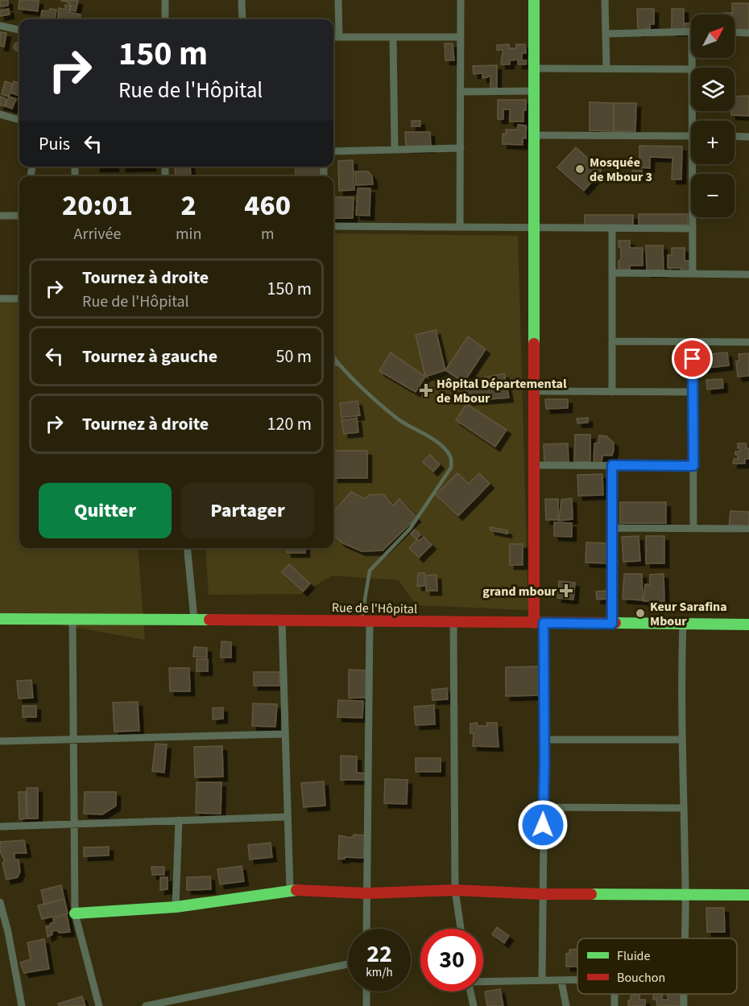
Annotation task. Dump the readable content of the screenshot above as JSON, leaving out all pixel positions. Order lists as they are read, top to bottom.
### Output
{
  "streets": {
    "street": ["Rue de l'Hôpital"]
  },
  "places": {
    "other": ["Mosquée de Mbour 3", "Keur Sarafina Mbour"],
    "health": ["Hôpital Départemental de Mbour", "grand mbour"]
  },
  "legend": ["Fluide", "Bouchon"],
  "north": "top right",
  "page": {
    "map_buttons": ["+", "−"],
    "turn": ["150 m", "Rue de l'Hôpital"],
    "then": "Puis",
    "eta": [
      "20:01",
      "Arrivée",
      "2",
      "min",
      "460",
      "m"
    ],
    "list": [
      {
        "name": "Tournez à droite",
        "note": "Rue de l'Hôpital",
        "value": "150 m"
      },
      {
        "name": "Tournez à gauche",
        "value": "50 m"
      },
      {
        "name": "Tournez à droite",
        "value": "120 m"
      }
    ],
    "buttons": ["Quitter", "Partager"],
    "speed": "22 km/h",
    "limit": "30"
  }
}
